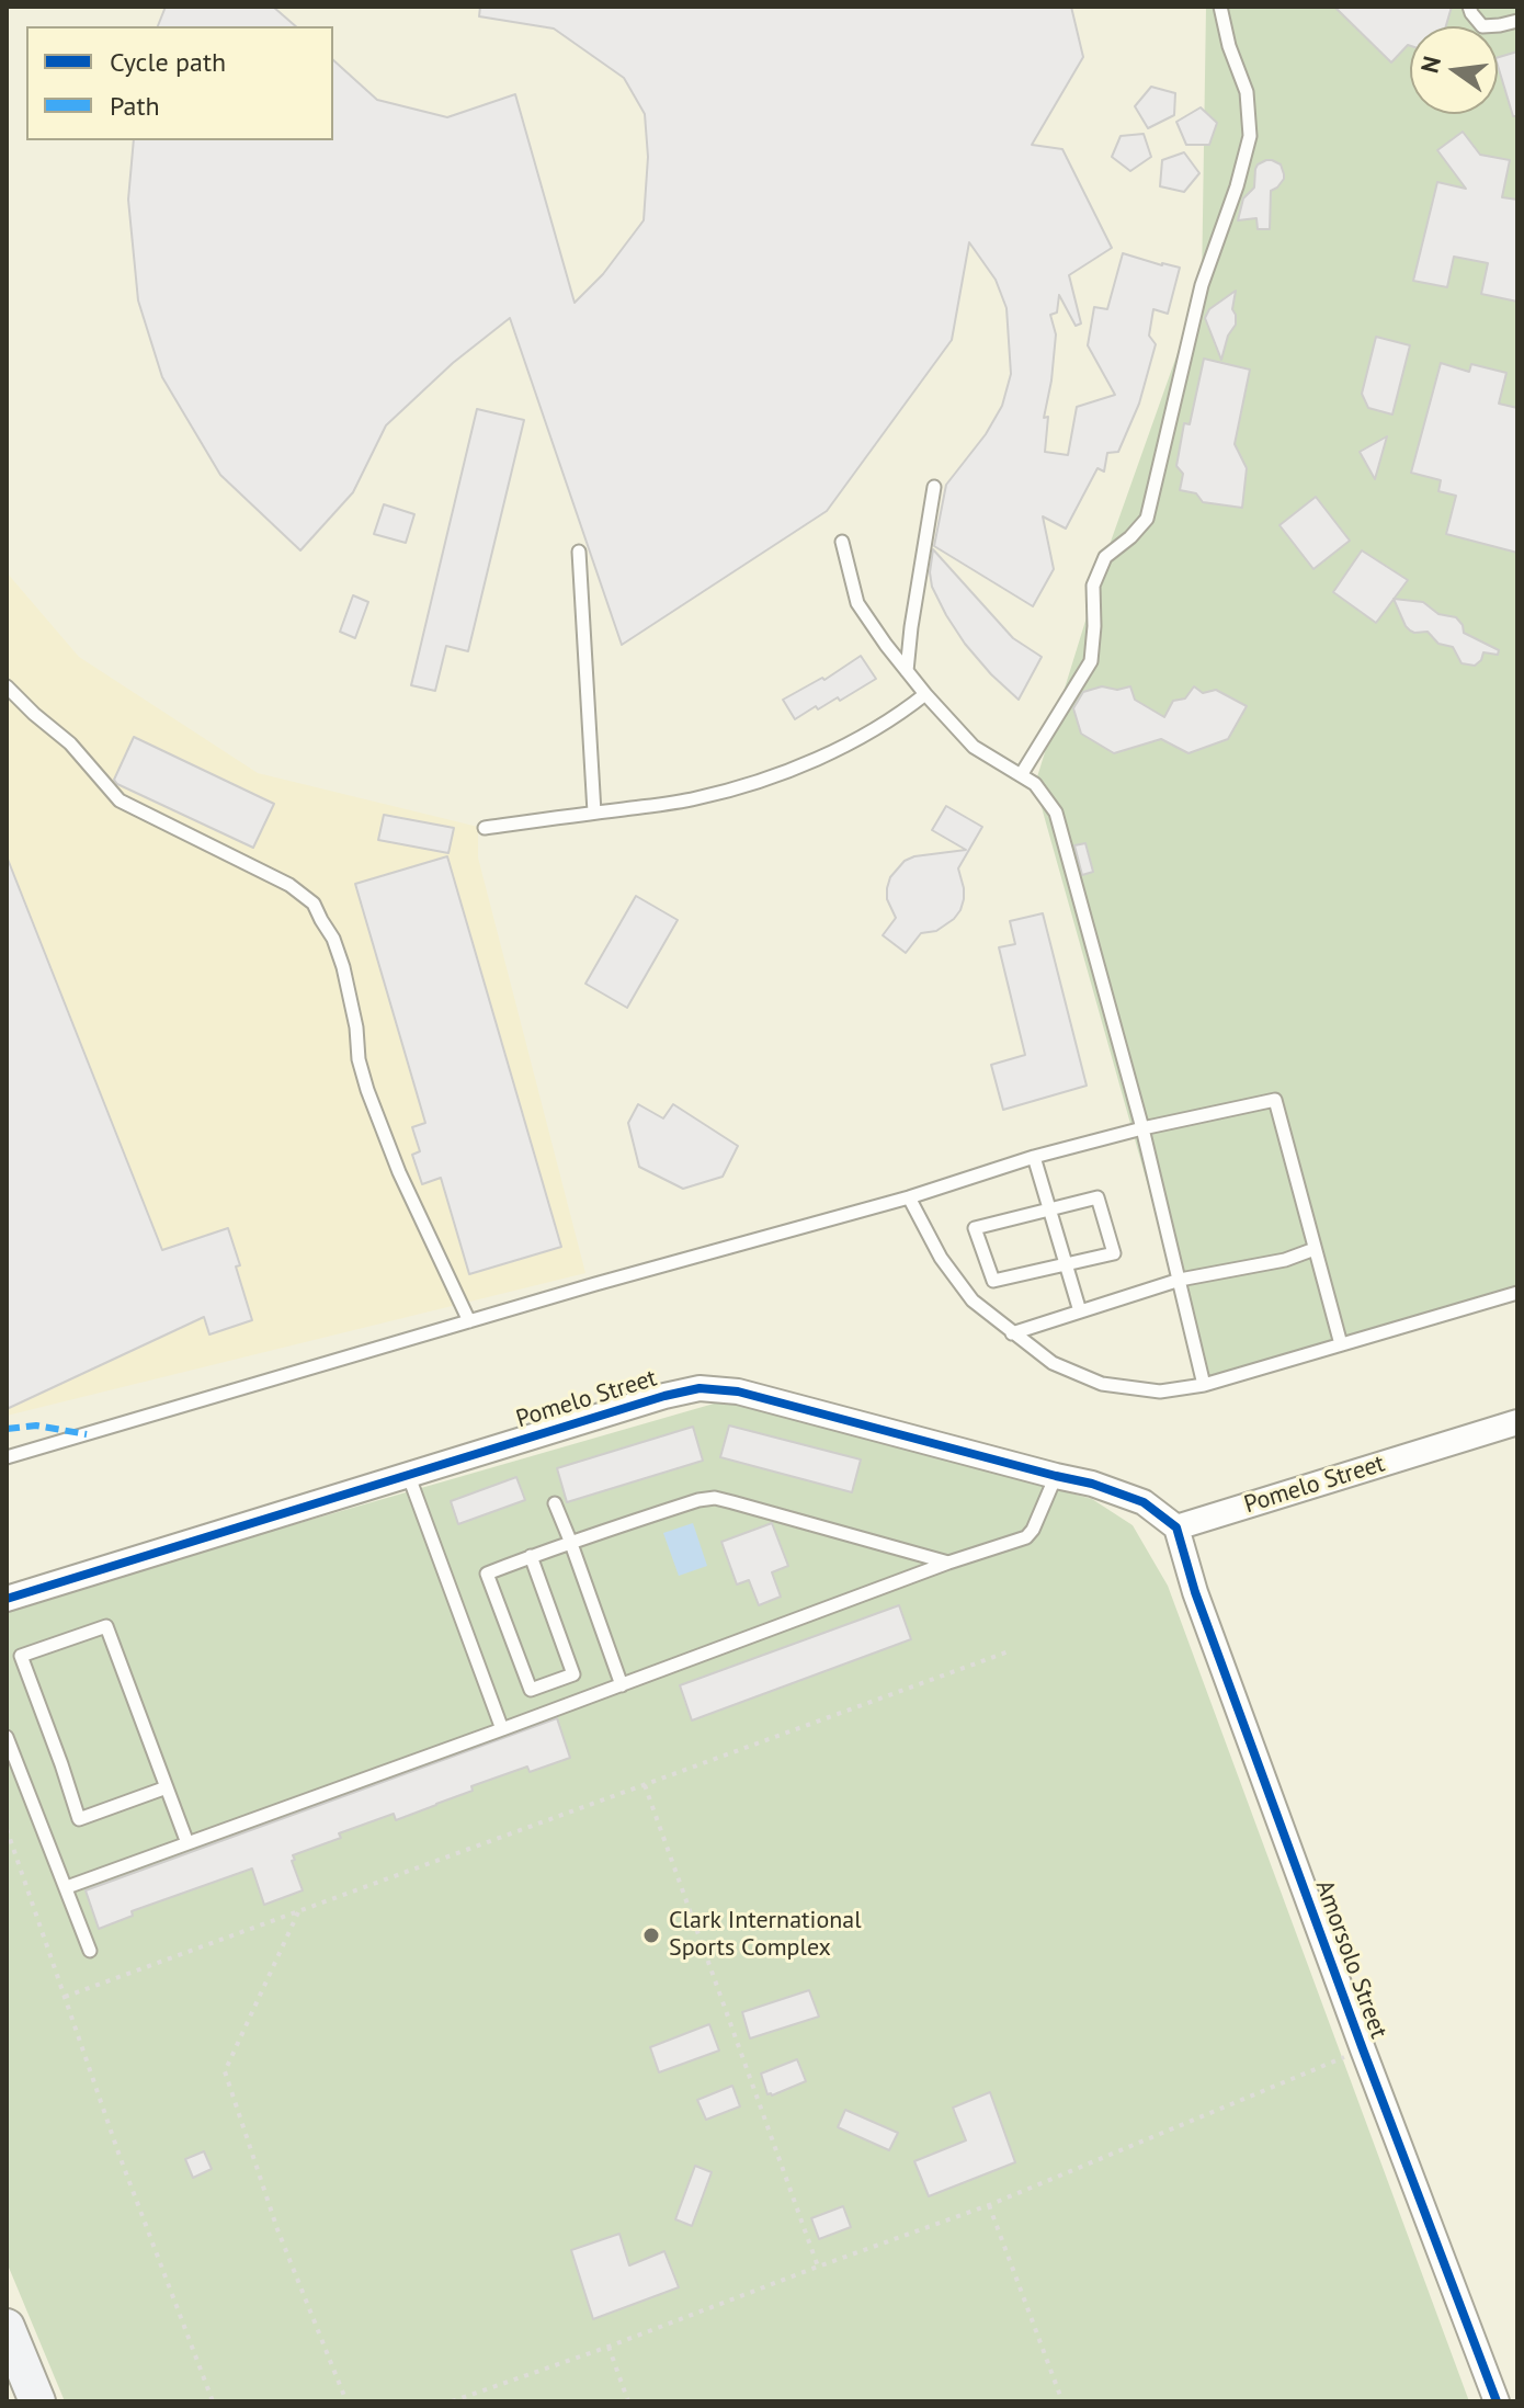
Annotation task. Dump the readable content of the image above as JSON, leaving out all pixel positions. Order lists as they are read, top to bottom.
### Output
{
  "streets": {
    "street": ["Pomelo Street", "Amorsolo Street"]
  },
  "crossings": [
    ["Pomelo Street", "Amorsolo Street"]
  ],
  "places": ["Clark International Sports Complex"],
  "legend": ["Cycle path", "Path"],
  "north": "left"
}
